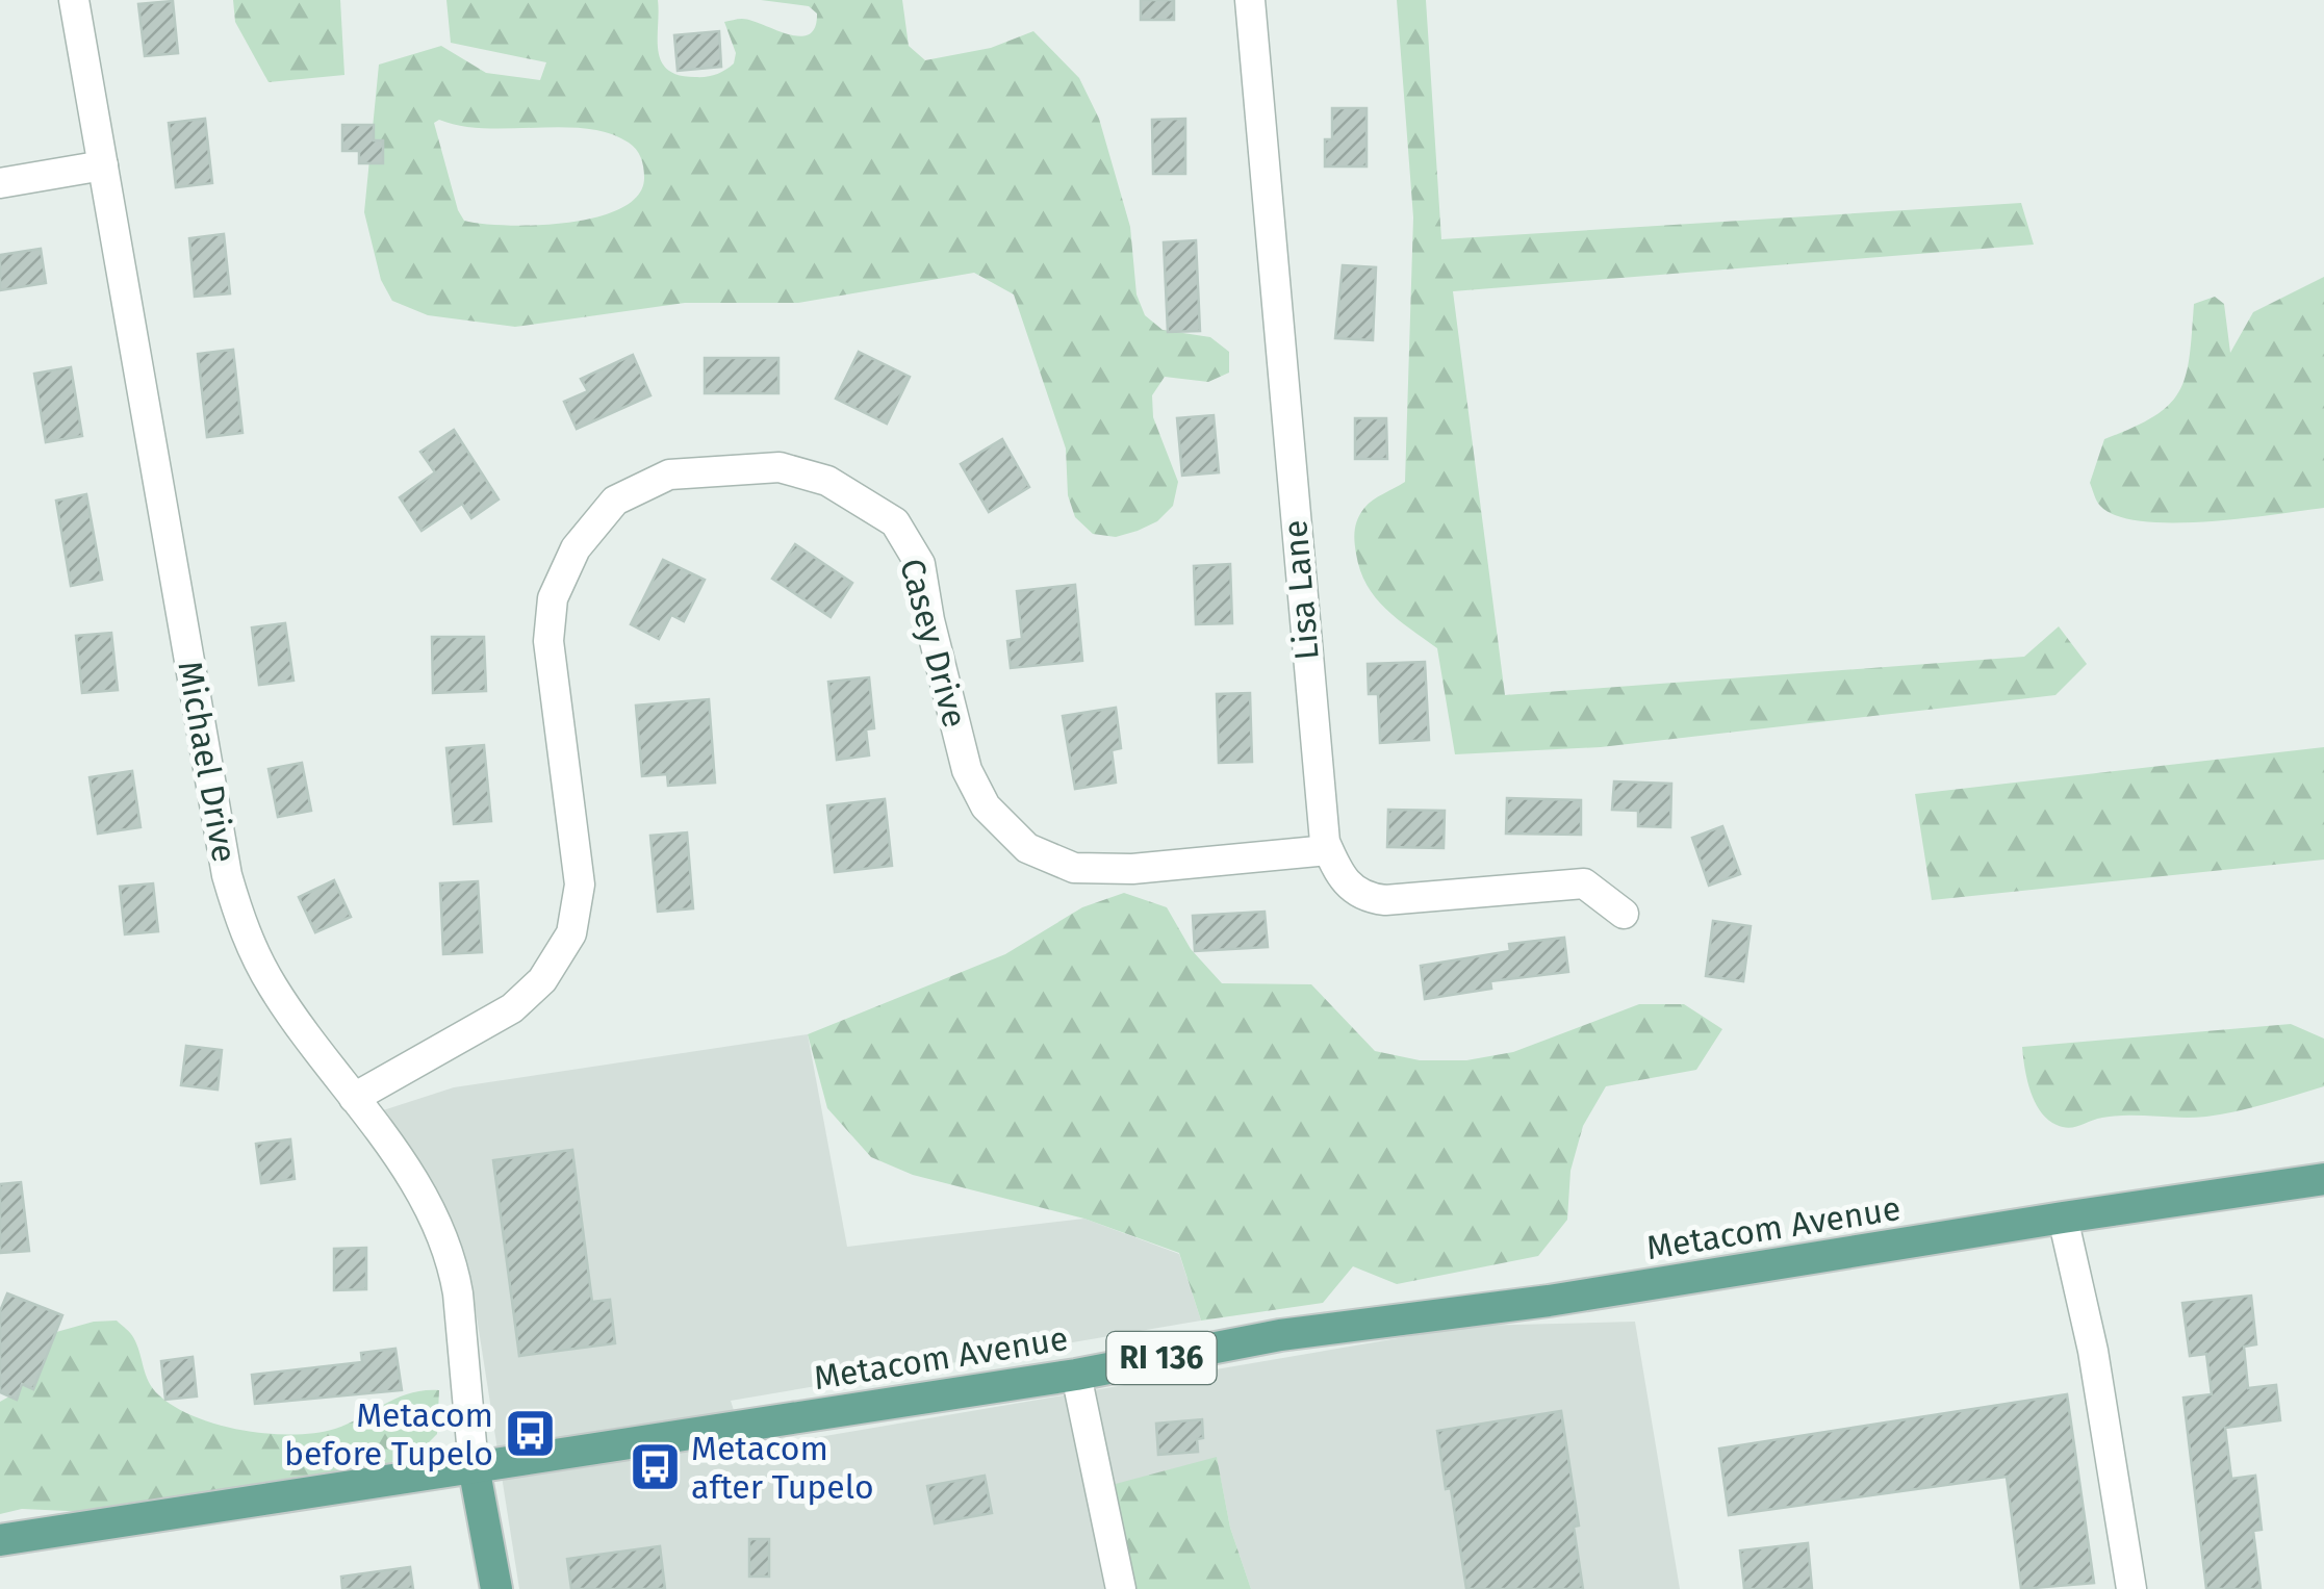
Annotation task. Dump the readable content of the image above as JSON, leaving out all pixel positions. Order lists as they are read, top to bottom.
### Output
{
  "streets": {
    "main road": ["Metacom Avenue", "RI 136"],
    "street": ["Lisa Lane", "Casey Drive", "Michael Drive"]
  },
  "crossings": [
    ["Lisa Lane", "Casey Drive"],
    ["Casey Drive", "Michael Drive"],
    ["Michael Drive", "Metacom Avenue"]
  ],
  "places": {
    "bus stop": ["Metacom before Tupelo", "Metacom after Tupelo"]
  }
}
